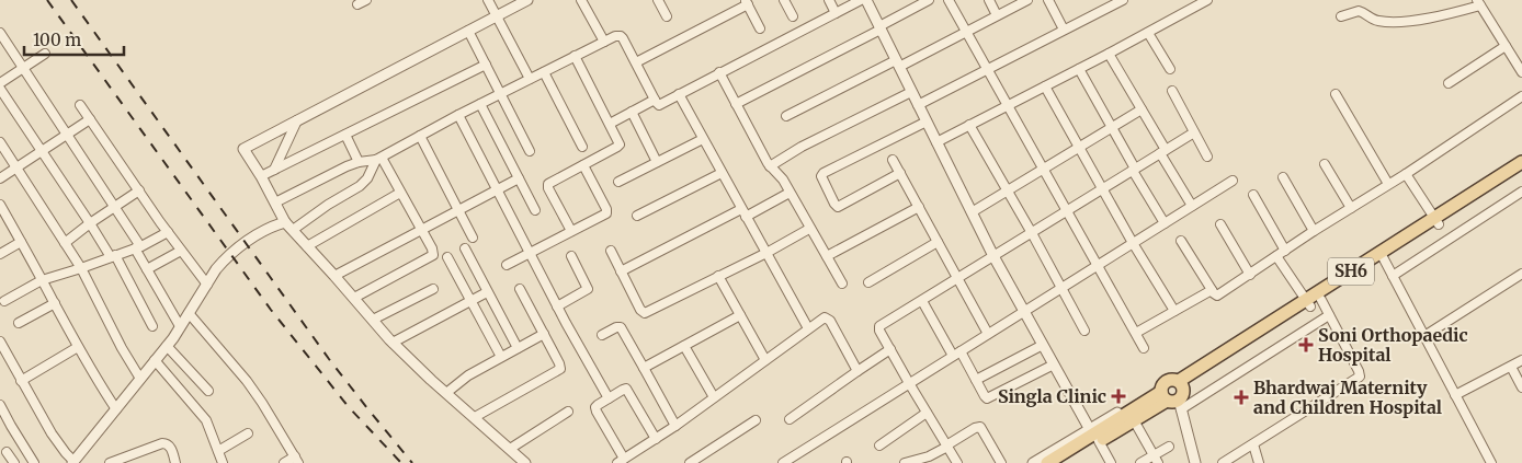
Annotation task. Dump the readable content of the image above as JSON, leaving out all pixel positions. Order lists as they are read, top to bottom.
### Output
{
  "streets": {
    "main road": ["SH6"]
  },
  "places": {
    "health": ["Soni Orthopaedic Hospital", "Singla Clinic", "Bhardwaj Maternity and Children Hospital"]
  },
  "scale_bar": "100 m"
}
